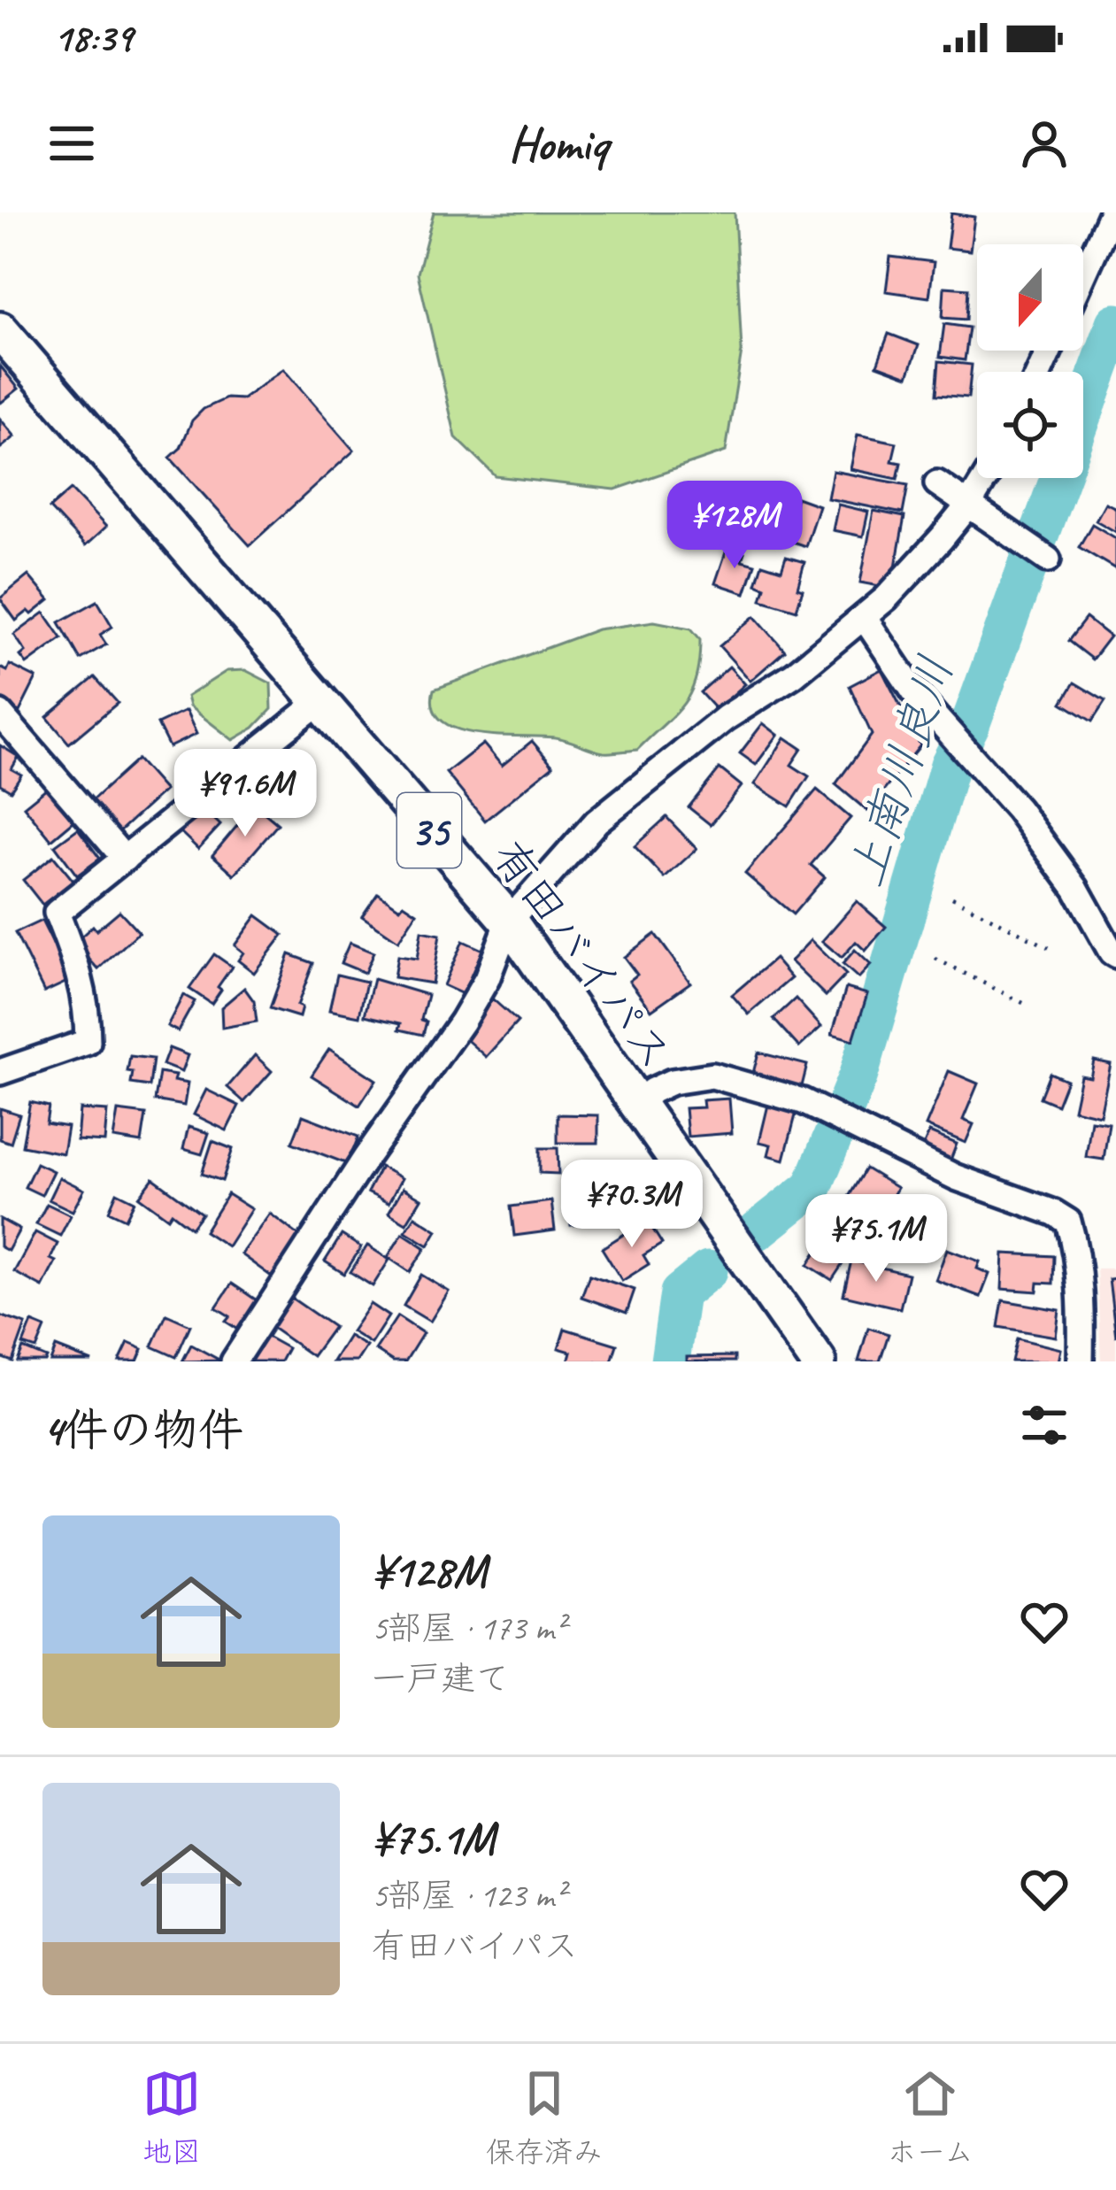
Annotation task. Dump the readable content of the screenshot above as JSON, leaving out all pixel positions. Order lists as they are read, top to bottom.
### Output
{
  "streets": {
    "highway": ["35", "有田バイパス"]
  },
  "water": ["上南川良川"],
  "north": "bottom",
  "page": {
    "status": "18:39",
    "header": "Homiq",
    "price": [
      "¥128M",
      "¥91.6M",
      "¥70.3M",
      "¥75.1M"
    ],
    "heading": "4件の物件",
    "list": [
      {
        "name": "¥128M",
        "note": "5部屋 · 173 m² · 一戸建て"
      },
      {
        "name": "¥75.1M",
        "note": "5部屋 · 123 m² · 有田バイパス"
      }
    ],
    "tabs": ["地図", "保存済み", "ホーム"]
  }
}
